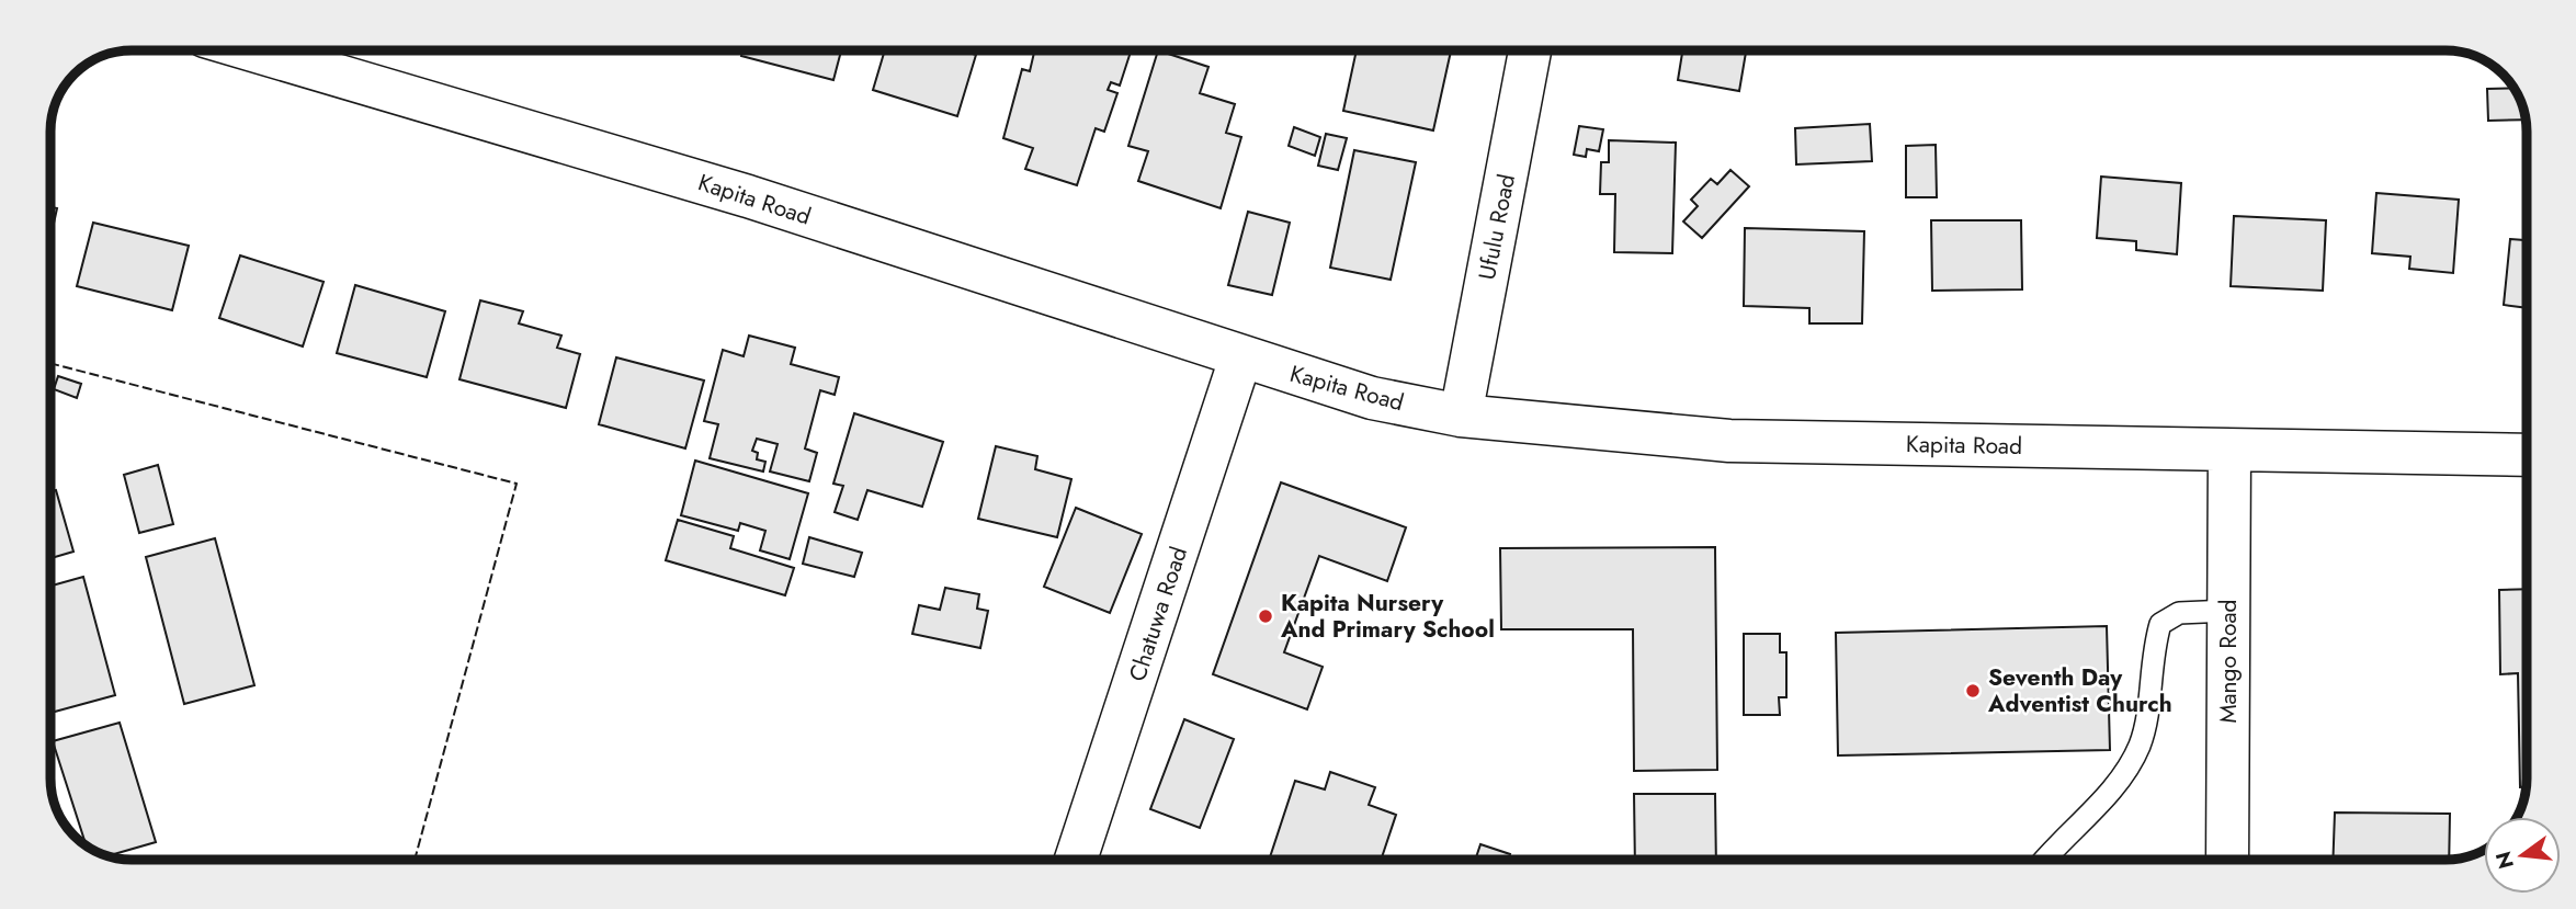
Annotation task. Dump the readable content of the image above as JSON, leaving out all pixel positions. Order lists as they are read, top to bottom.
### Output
{
  "streets": {
    "street": [
      "Kapita Road",
      "Ufulu Road",
      "Chatuwa Road",
      "Mango Road"
    ]
  },
  "crossings": [
    ["Kapita Road", "Ufulu Road"],
    ["Kapita Road", "Chatuwa Road"],
    ["Kapita Road", "Mango Road"]
  ],
  "places": ["Kapita Nursery And Primary School", "Seventh Day Adventist Church"],
  "north": "left"
}
